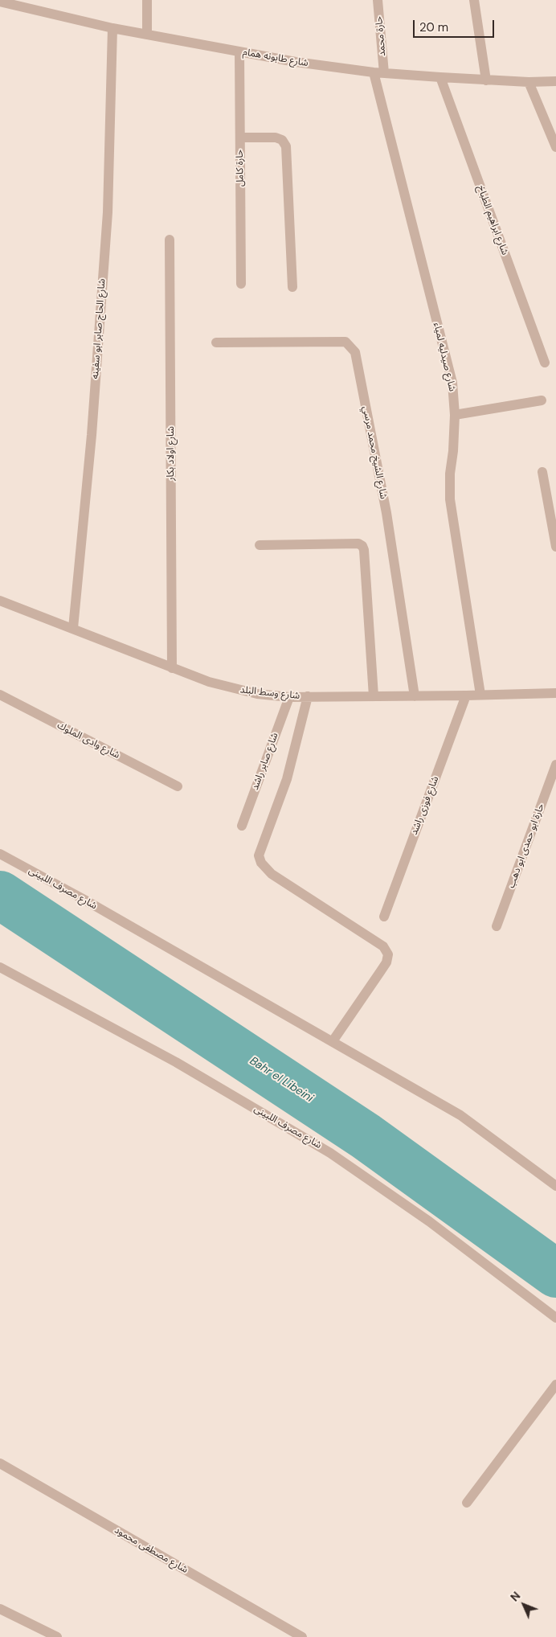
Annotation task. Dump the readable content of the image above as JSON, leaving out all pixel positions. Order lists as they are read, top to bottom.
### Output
{
  "streets": {
    "street": [
      "حارة محمد",
      "شارع طابونه همام",
      "حارة كامل",
      "شارع ابراهيم الطباخ",
      "شارع الحاج صابر ابو سفينه",
      "شارع صيدليه لمياء",
      "شارع الشيخ محمد مرسي",
      "شارع اولاد بكار",
      "شارع وسط البلد",
      "شارع وادى الملوك",
      "شارع صابر راشد",
      "شارع فوزى راشد",
      "حارة ابو حمدى ابو دهب",
      "شارع مصرف اللبينى",
      "شارع مصطفى محمود"
    ]
  },
  "crossings": [
    ["حارة محمد", "شارع طابونه همام"],
    ["حارة محمد", "شارع صيدليه لمياء"],
    ["شارع طابونه همام", "حارة كامل"],
    ["شارع طابونه همام", "شارع ابراهيم الطباخ"],
    ["شارع طابونه همام", "شارع الحاج صابر ابو سفينه"],
    ["شارع طابونه همام", "شارع صيدليه لمياء"],
    ["شارع الحاج صابر ابو سفينه", "شارع وسط البلد"],
    ["شارع صيدليه لمياء", "شارع وسط البلد"],
    ["شارع الشيخ محمد مرسي", "شارع وسط البلد"],
    ["شارع اولاد بكار", "شارع وسط البلد"],
    ["شارع وسط البلد", "شارع صابر راشد"],
    ["شارع وسط البلد", "شارع فوزى راشد"]
  ],
  "water": ["Bahr el Libeini"],
  "scale_bar": "20 m",
  "north": "top left"
}
